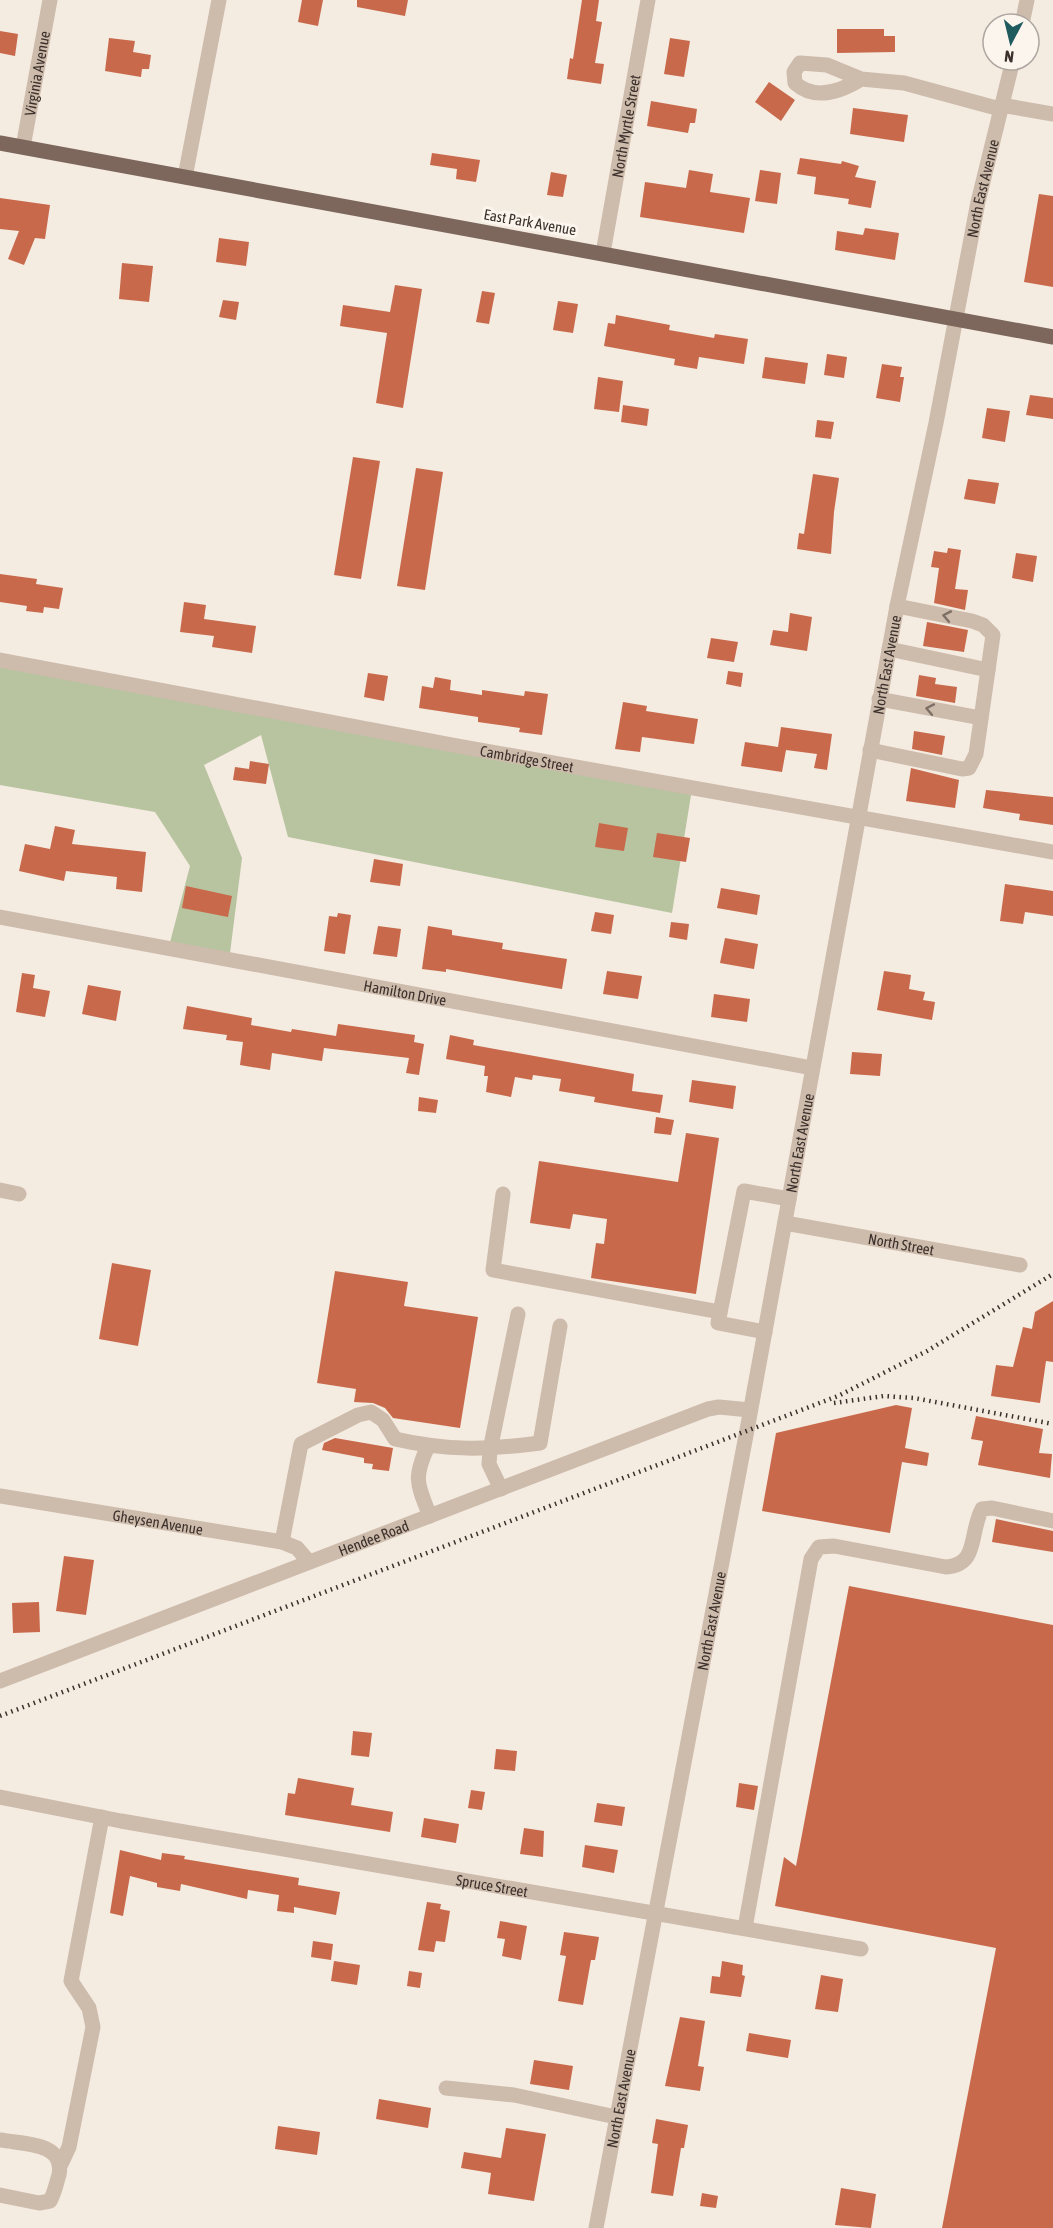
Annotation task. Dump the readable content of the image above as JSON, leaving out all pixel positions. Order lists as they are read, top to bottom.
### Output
{
  "streets": {
    "main road": ["East Park Avenue"],
    "street": [
      "Virginia Avenue",
      "North Myrtle Street",
      "North East Avenue",
      "Cambridge Street",
      "Hamilton Drive",
      "North Street",
      "Gheysen Avenue",
      "Hendee Road",
      "Spruce Street"
    ]
  },
  "crossings": [
    ["Virginia Avenue", "East Park Avenue"],
    ["North Myrtle Street", "East Park Avenue"],
    ["North East Avenue", "East Park Avenue"],
    ["North East Avenue", "Cambridge Street"],
    ["North East Avenue", "Hamilton Drive"],
    ["North East Avenue", "North Street"],
    ["North East Avenue", "Hendee Road"],
    ["North East Avenue", "Spruce Street"],
    ["Gheysen Avenue", "Hendee Road"]
  ],
  "north": "bottom"
}
